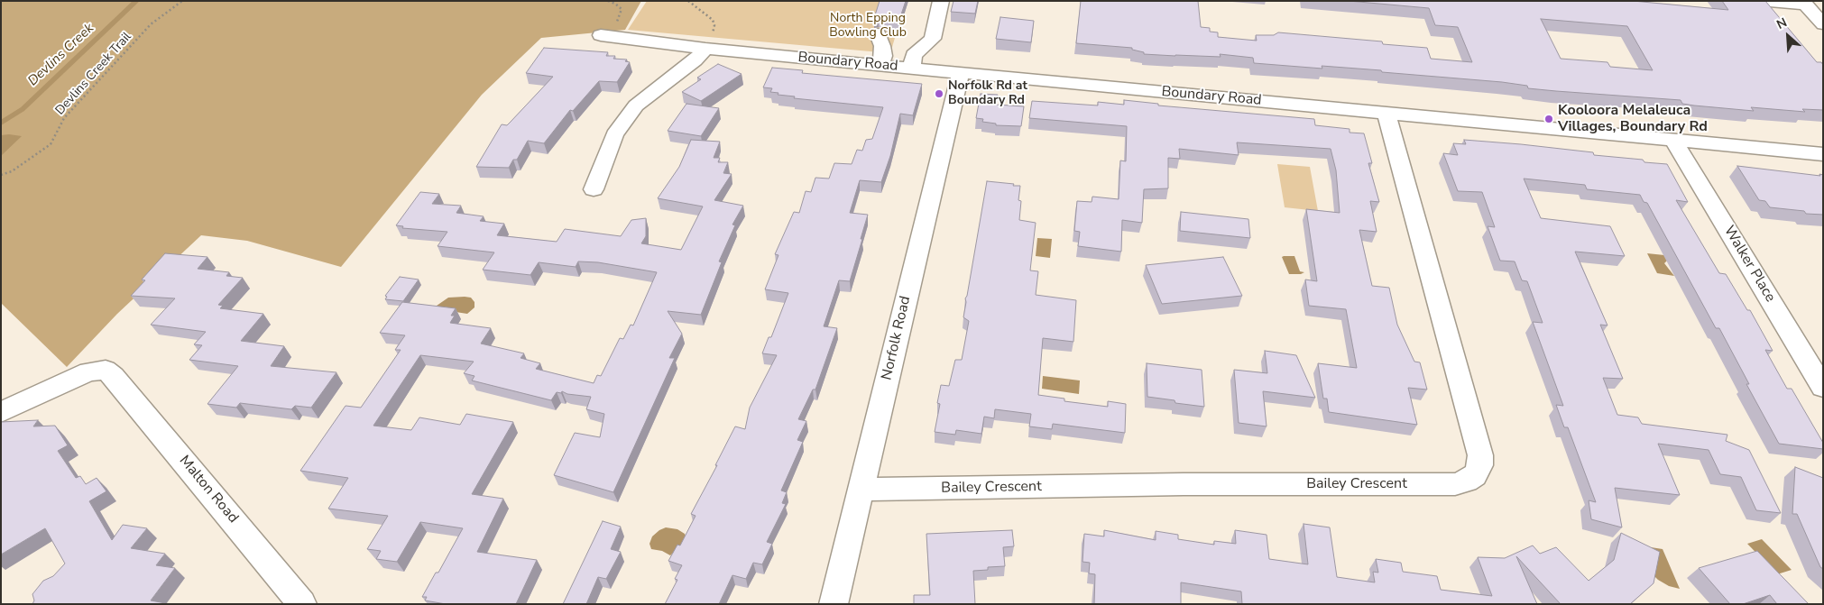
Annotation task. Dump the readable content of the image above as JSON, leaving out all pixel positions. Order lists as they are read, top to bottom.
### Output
{
  "streets": {
    "street": [
      "Boundary Road",
      "Walker Place",
      "Norfolk Road",
      "Bailey Crescent",
      "Malton Road"
    ],
    "path": ["Devlins Creek Trail"]
  },
  "crossings": [
    ["Boundary Road", "Walker Place"],
    ["Boundary Road", "Norfolk Road"],
    ["Boundary Road", "Bailey Crescent"],
    ["Norfolk Road", "Bailey Crescent"]
  ],
  "water": ["Devlins Creek"],
  "parks": ["North Epping Bowling Club"],
  "places": ["Norfolk Rd at Boundary Rd", "Kooloora Melaleuca Villages, Boundary Rd"],
  "north": "top left"
}
